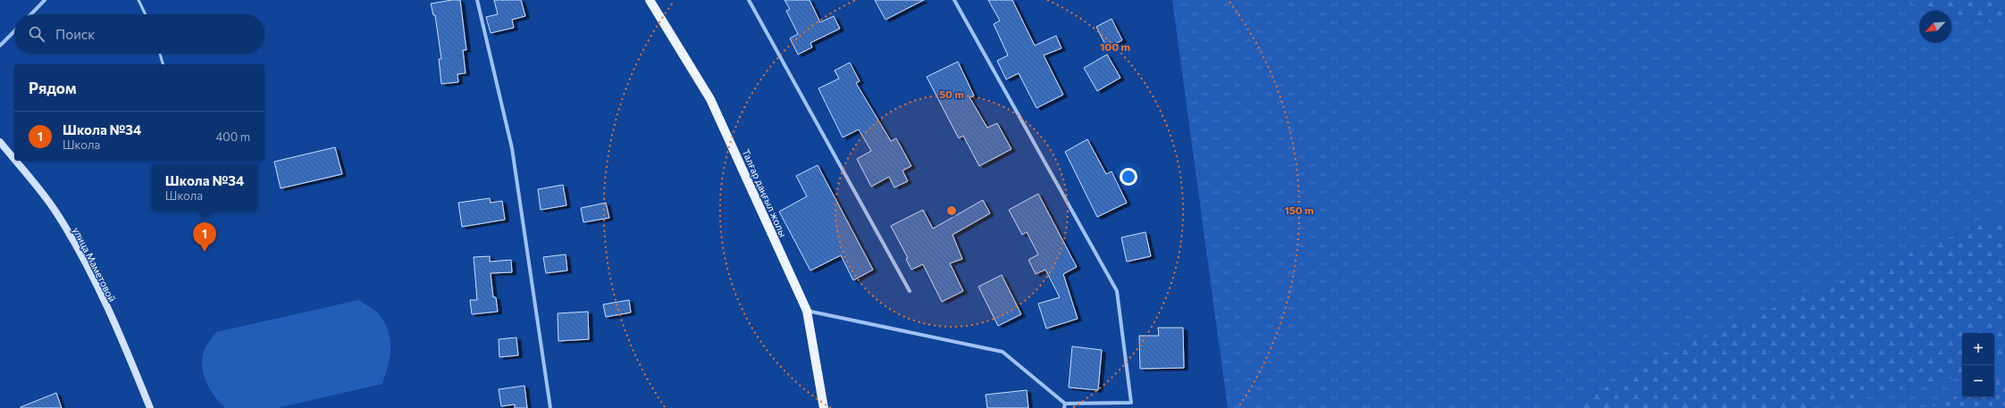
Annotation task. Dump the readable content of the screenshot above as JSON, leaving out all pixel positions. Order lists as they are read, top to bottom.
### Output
{
  "streets": {
    "main road": ["Талғар даңғыл жолы"],
    "street": ["улица Маметовой"]
  },
  "north": "bottom left",
  "page": {
    "search": "Поиск",
    "heading": "Рядом",
    "list": [
      {
        "mark": "1",
        "name": "Школа №34",
        "note": "Школа",
        "value": "400 m"
      }
    ],
    "popup": ["Школа №34", "Школа"],
    "pins": "1",
    "map_buttons": ["+", "−"]
  },
  "rings": ["100 m", "50 m", "150 m"]
}
